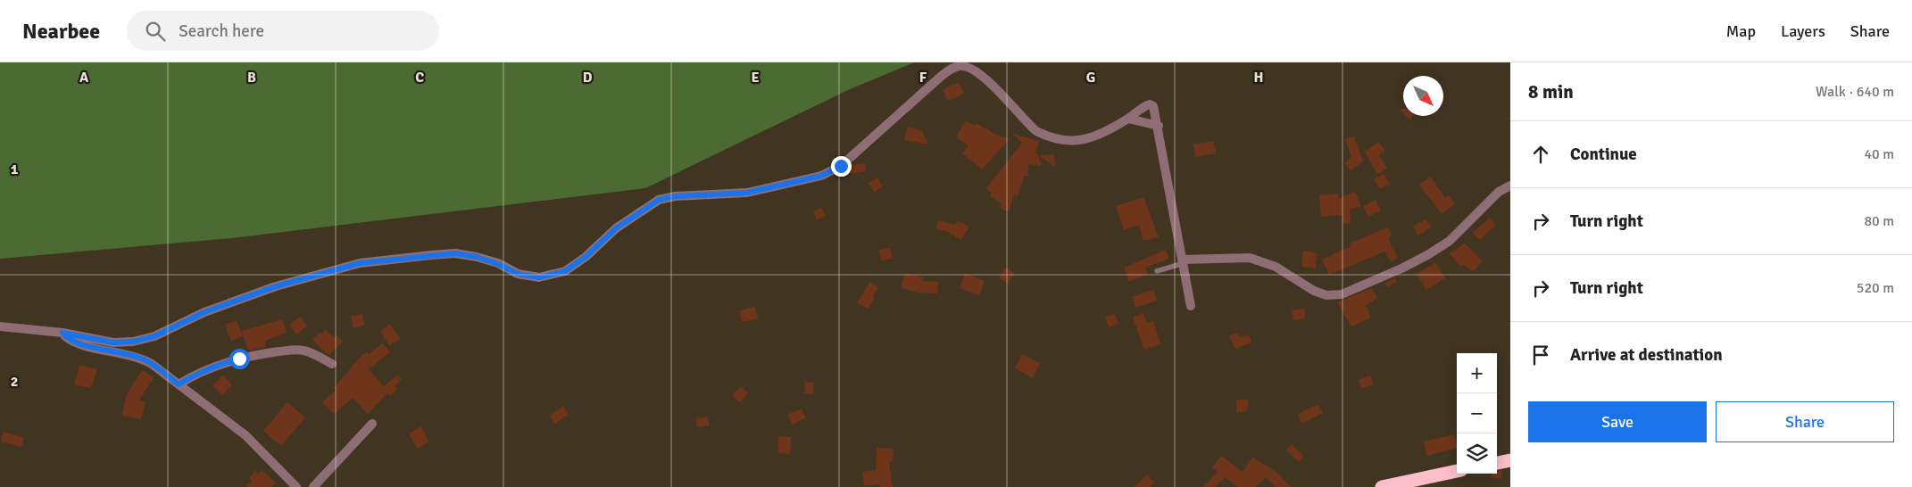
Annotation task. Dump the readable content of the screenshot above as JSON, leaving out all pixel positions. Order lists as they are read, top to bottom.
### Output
{
  "north": "bottom right",
  "page": {
    "header": "Nearbee",
    "search": "Search here",
    "nav": ["Map", "Layers", "Share"],
    "heading": ["8 min", "Walk · 640 m"],
    "list": [
      ["Continue", "40 m"],
      ["Turn right", "80 m"],
      ["Turn right", "520 m"],
      "Arrive at destination"
    ],
    "map_buttons": ["+", "−"],
    "buttons": ["Save", "Share"]
  },
  "grid": {
    "columns": [
      "A",
      "B",
      "C",
      "D",
      "E",
      "F",
      "G",
      "H"
    ],
    "rows": ["1", "2"]
  }
}
